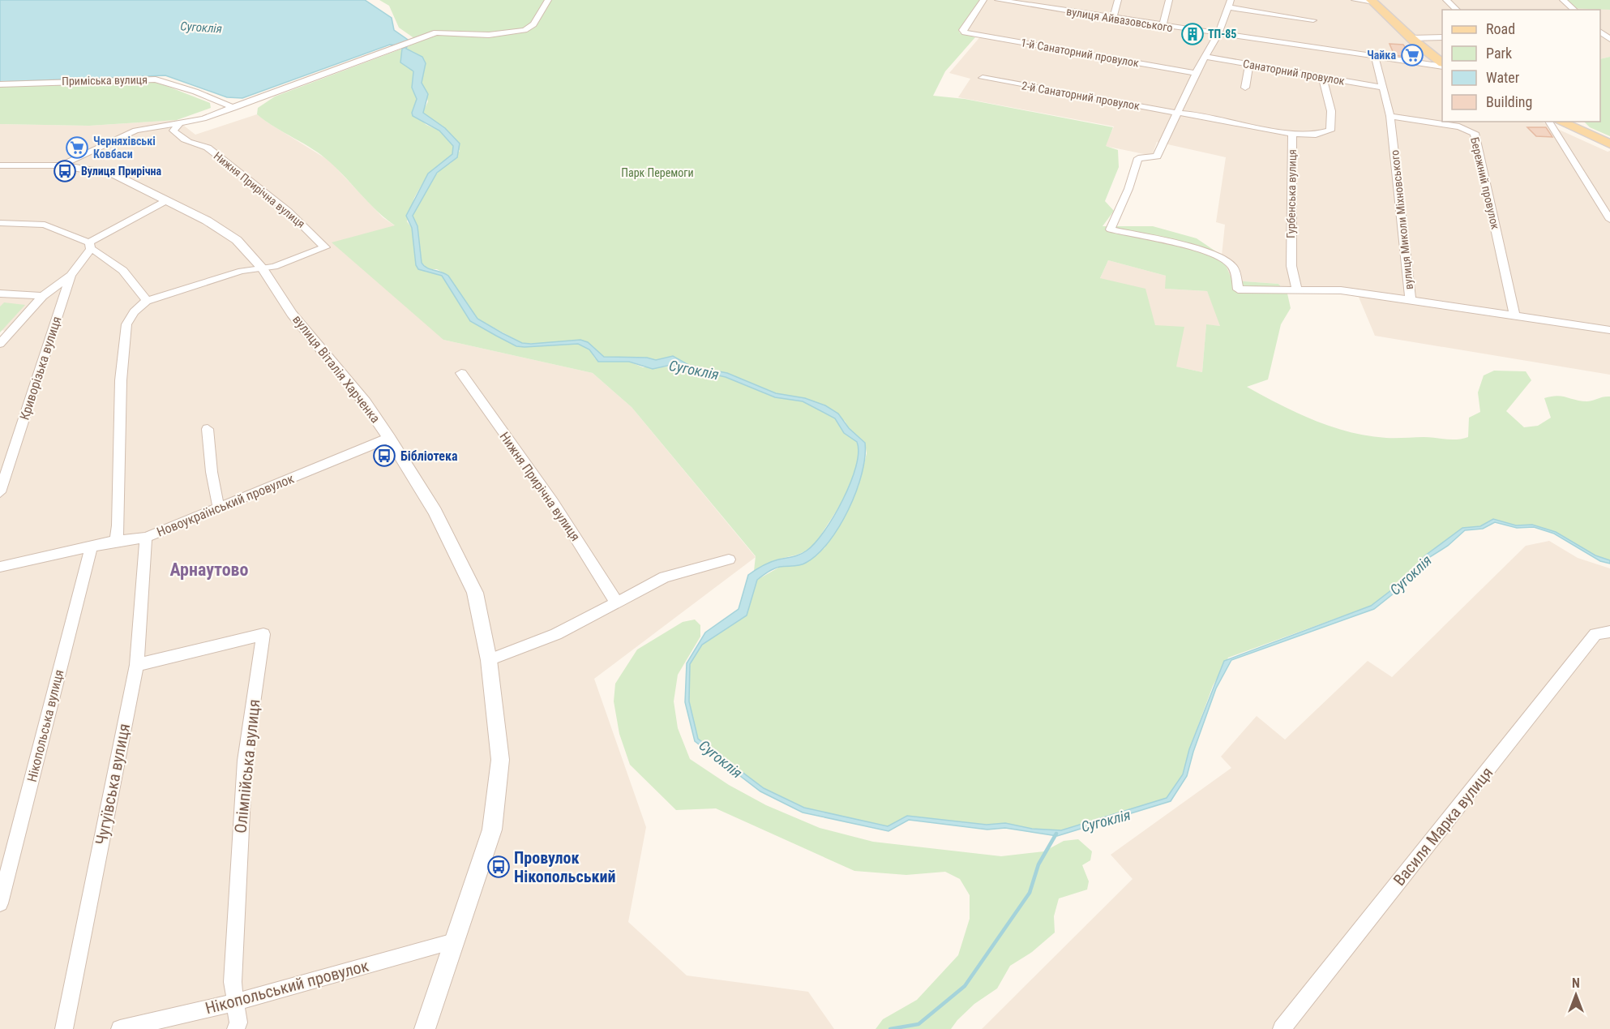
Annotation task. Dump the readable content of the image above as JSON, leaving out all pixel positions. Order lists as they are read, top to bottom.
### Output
{
  "streets": {
    "street": [
      "вулиця Айвазовського",
      "1-й Санаторний провулок",
      "Санаторний провулок",
      "Приміська вулиця",
      "2-й Санаторний провулок",
      "Бережний провулок",
      "Нижня Прирічна вулиця",
      "Гурбенська вулиця",
      "вулиця Миколи Міхновського",
      "Криворізька вулиця",
      "вулиця Віталія Харченка",
      "Новоукраїнський провулок",
      "Нікопольська вулиця",
      "Олімпійська вулиця",
      "Чугуївська вулиця",
      "Василя Марка вулиця",
      "Нікопольський провулок"
    ]
  },
  "crossings": [
    ["вулиця Айвазовського", "вулиця Миколи Міхновського"],
    ["Санаторний провулок", "Гурбенська вулиця"],
    ["Санаторний провулок", "вулиця Миколи Міхновського"],
    ["2-й Санаторний провулок", "Гурбенська вулиця"],
    ["Бережний провулок", "вулиця Миколи Міхновського"],
    ["Нижня Прирічна вулиця", "вулиця Віталія Харченка"],
    ["вулиця Віталія Харченка", "Новоукраїнський провулок"],
    ["вулиця Віталія Харченка", "Нікопольський провулок"],
    ["Новоукраїнський провулок", "Нікопольська вулиця"],
    ["Новоукраїнський провулок", "Чугуївська вулиця"],
    ["Олімпійська вулиця", "Чугуївська вулиця"],
    ["Олімпійська вулиця", "Нікопольський провулок"]
  ],
  "districts": ["Арнаутово"],
  "water": ["Сугоклія"],
  "parks": ["Парк Перемоги"],
  "places": {
    "building": ["ТП-85"],
    "supermarket": ["Чайка", "Черняхівські Ковбаси"],
    "bus stop": ["Вулиця Прирічна", "Бібліотека", "Провулок Нікопольський"]
  },
  "legend": [
    "Road",
    "Park",
    "Water",
    "Building"
  ],
  "north": "top"
}
